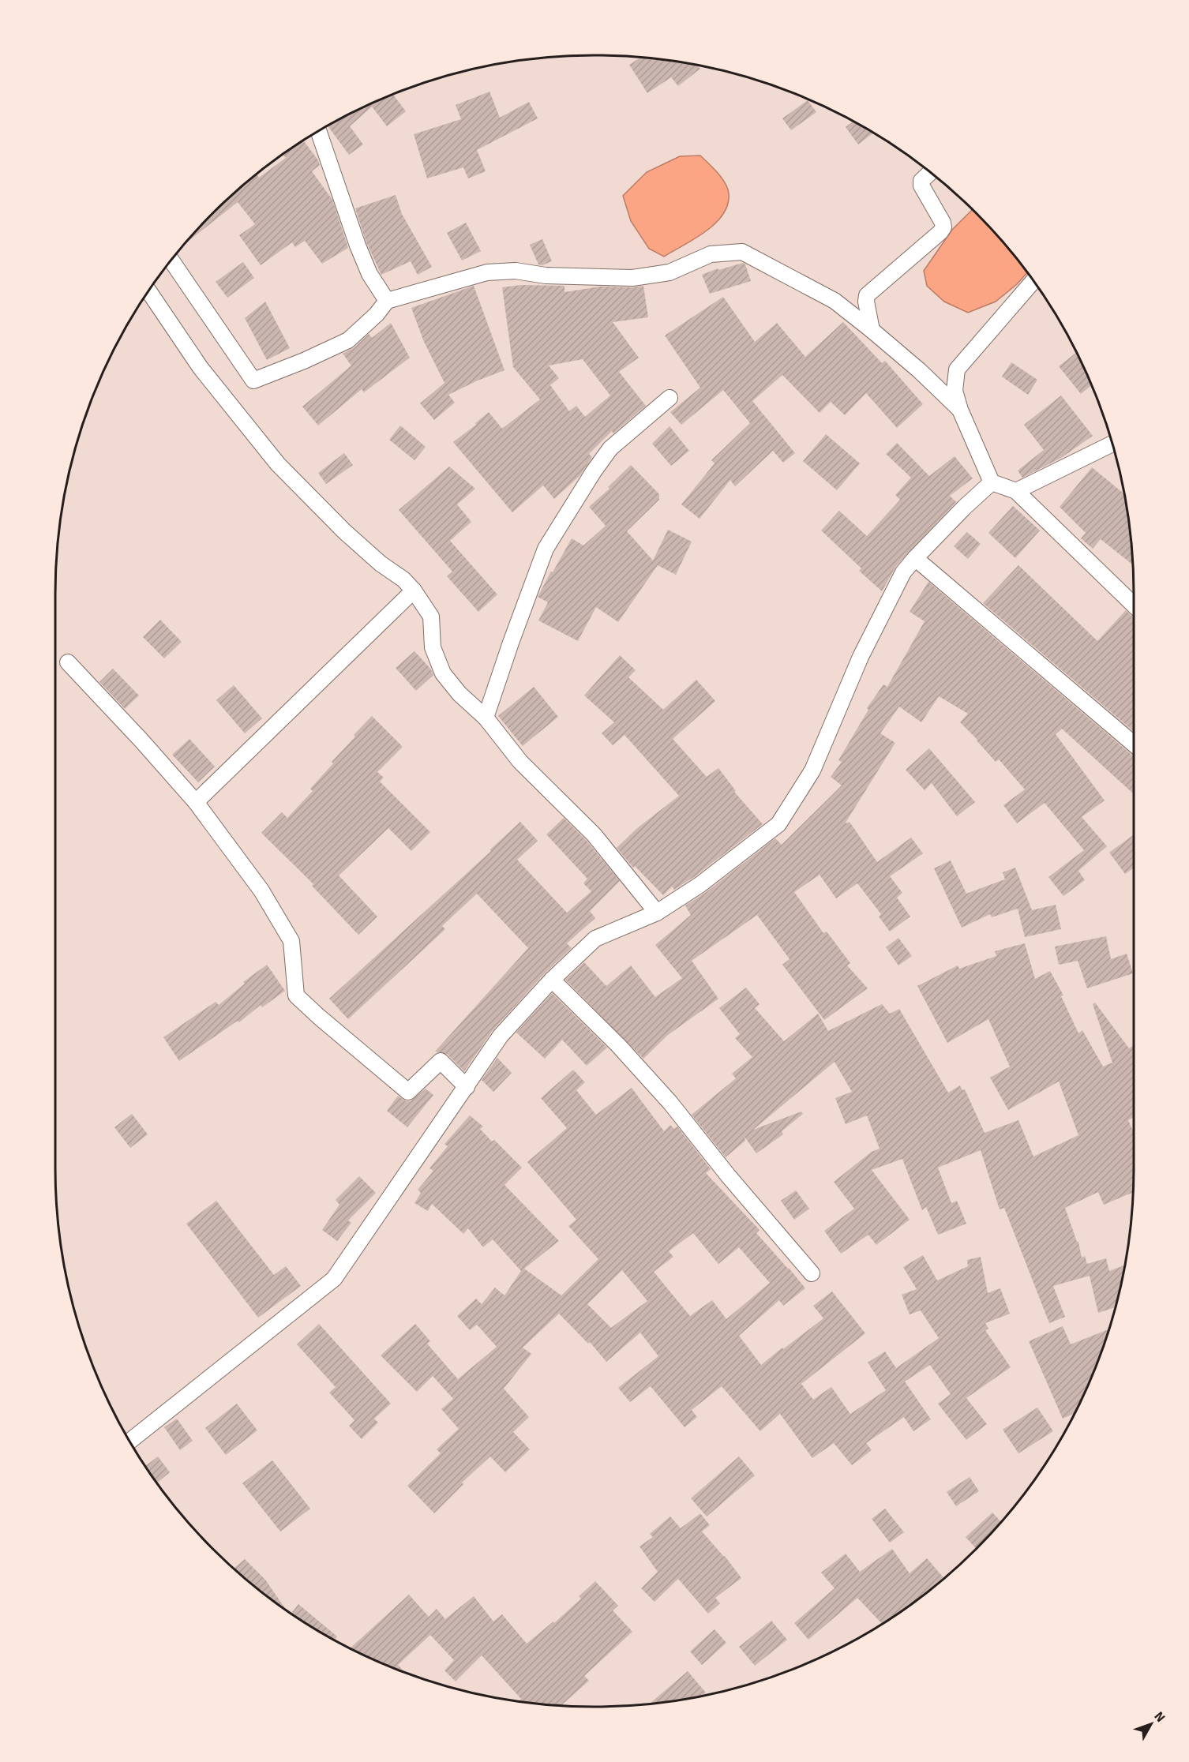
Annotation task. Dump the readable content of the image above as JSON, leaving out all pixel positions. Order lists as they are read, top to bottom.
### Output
{
  "north": "top right"
}
